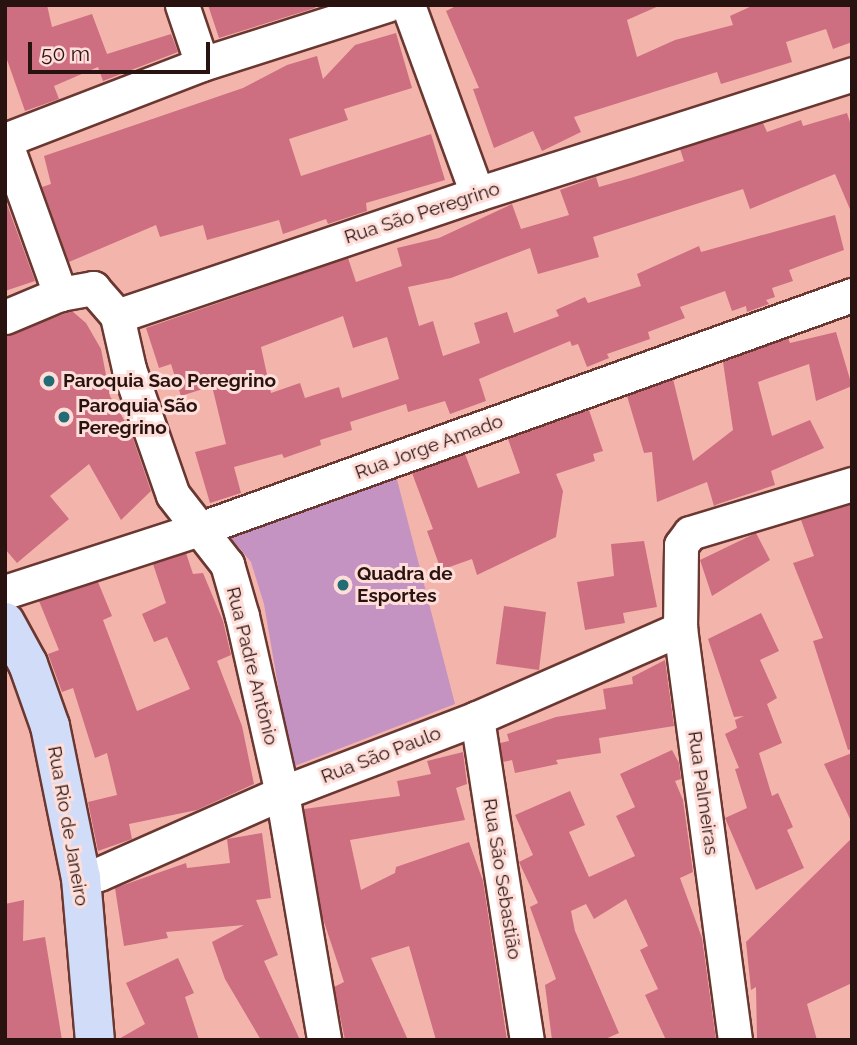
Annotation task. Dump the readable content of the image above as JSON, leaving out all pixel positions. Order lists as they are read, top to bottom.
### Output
{
  "streets": {
    "main road": ["Rua Rio de Janeiro"],
    "street": [
      "Rua São Peregrino",
      "Rua Jorge Amado",
      "Rua Padre Antônio",
      "Rua São Paulo",
      "Rua Palmeiras",
      "Rua São Sebastião"
    ]
  },
  "crossings": [
    ["Rua São Peregrino", "Rua Padre Antônio"],
    ["Rua Jorge Amado", "Rua Padre Antônio"],
    ["Rua Padre Antônio", "Rua São Paulo"],
    ["Rua São Paulo", "Rua Palmeiras"],
    ["Rua São Paulo", "Rua Rio de Janeiro"],
    ["Rua São Paulo", "Rua São Sebastião"]
  ],
  "places": ["Paroquia Sao Peregrino", "Paroquia São Peregrino", "Quadra de Esportes"],
  "scale_bar": "50 m"
}
